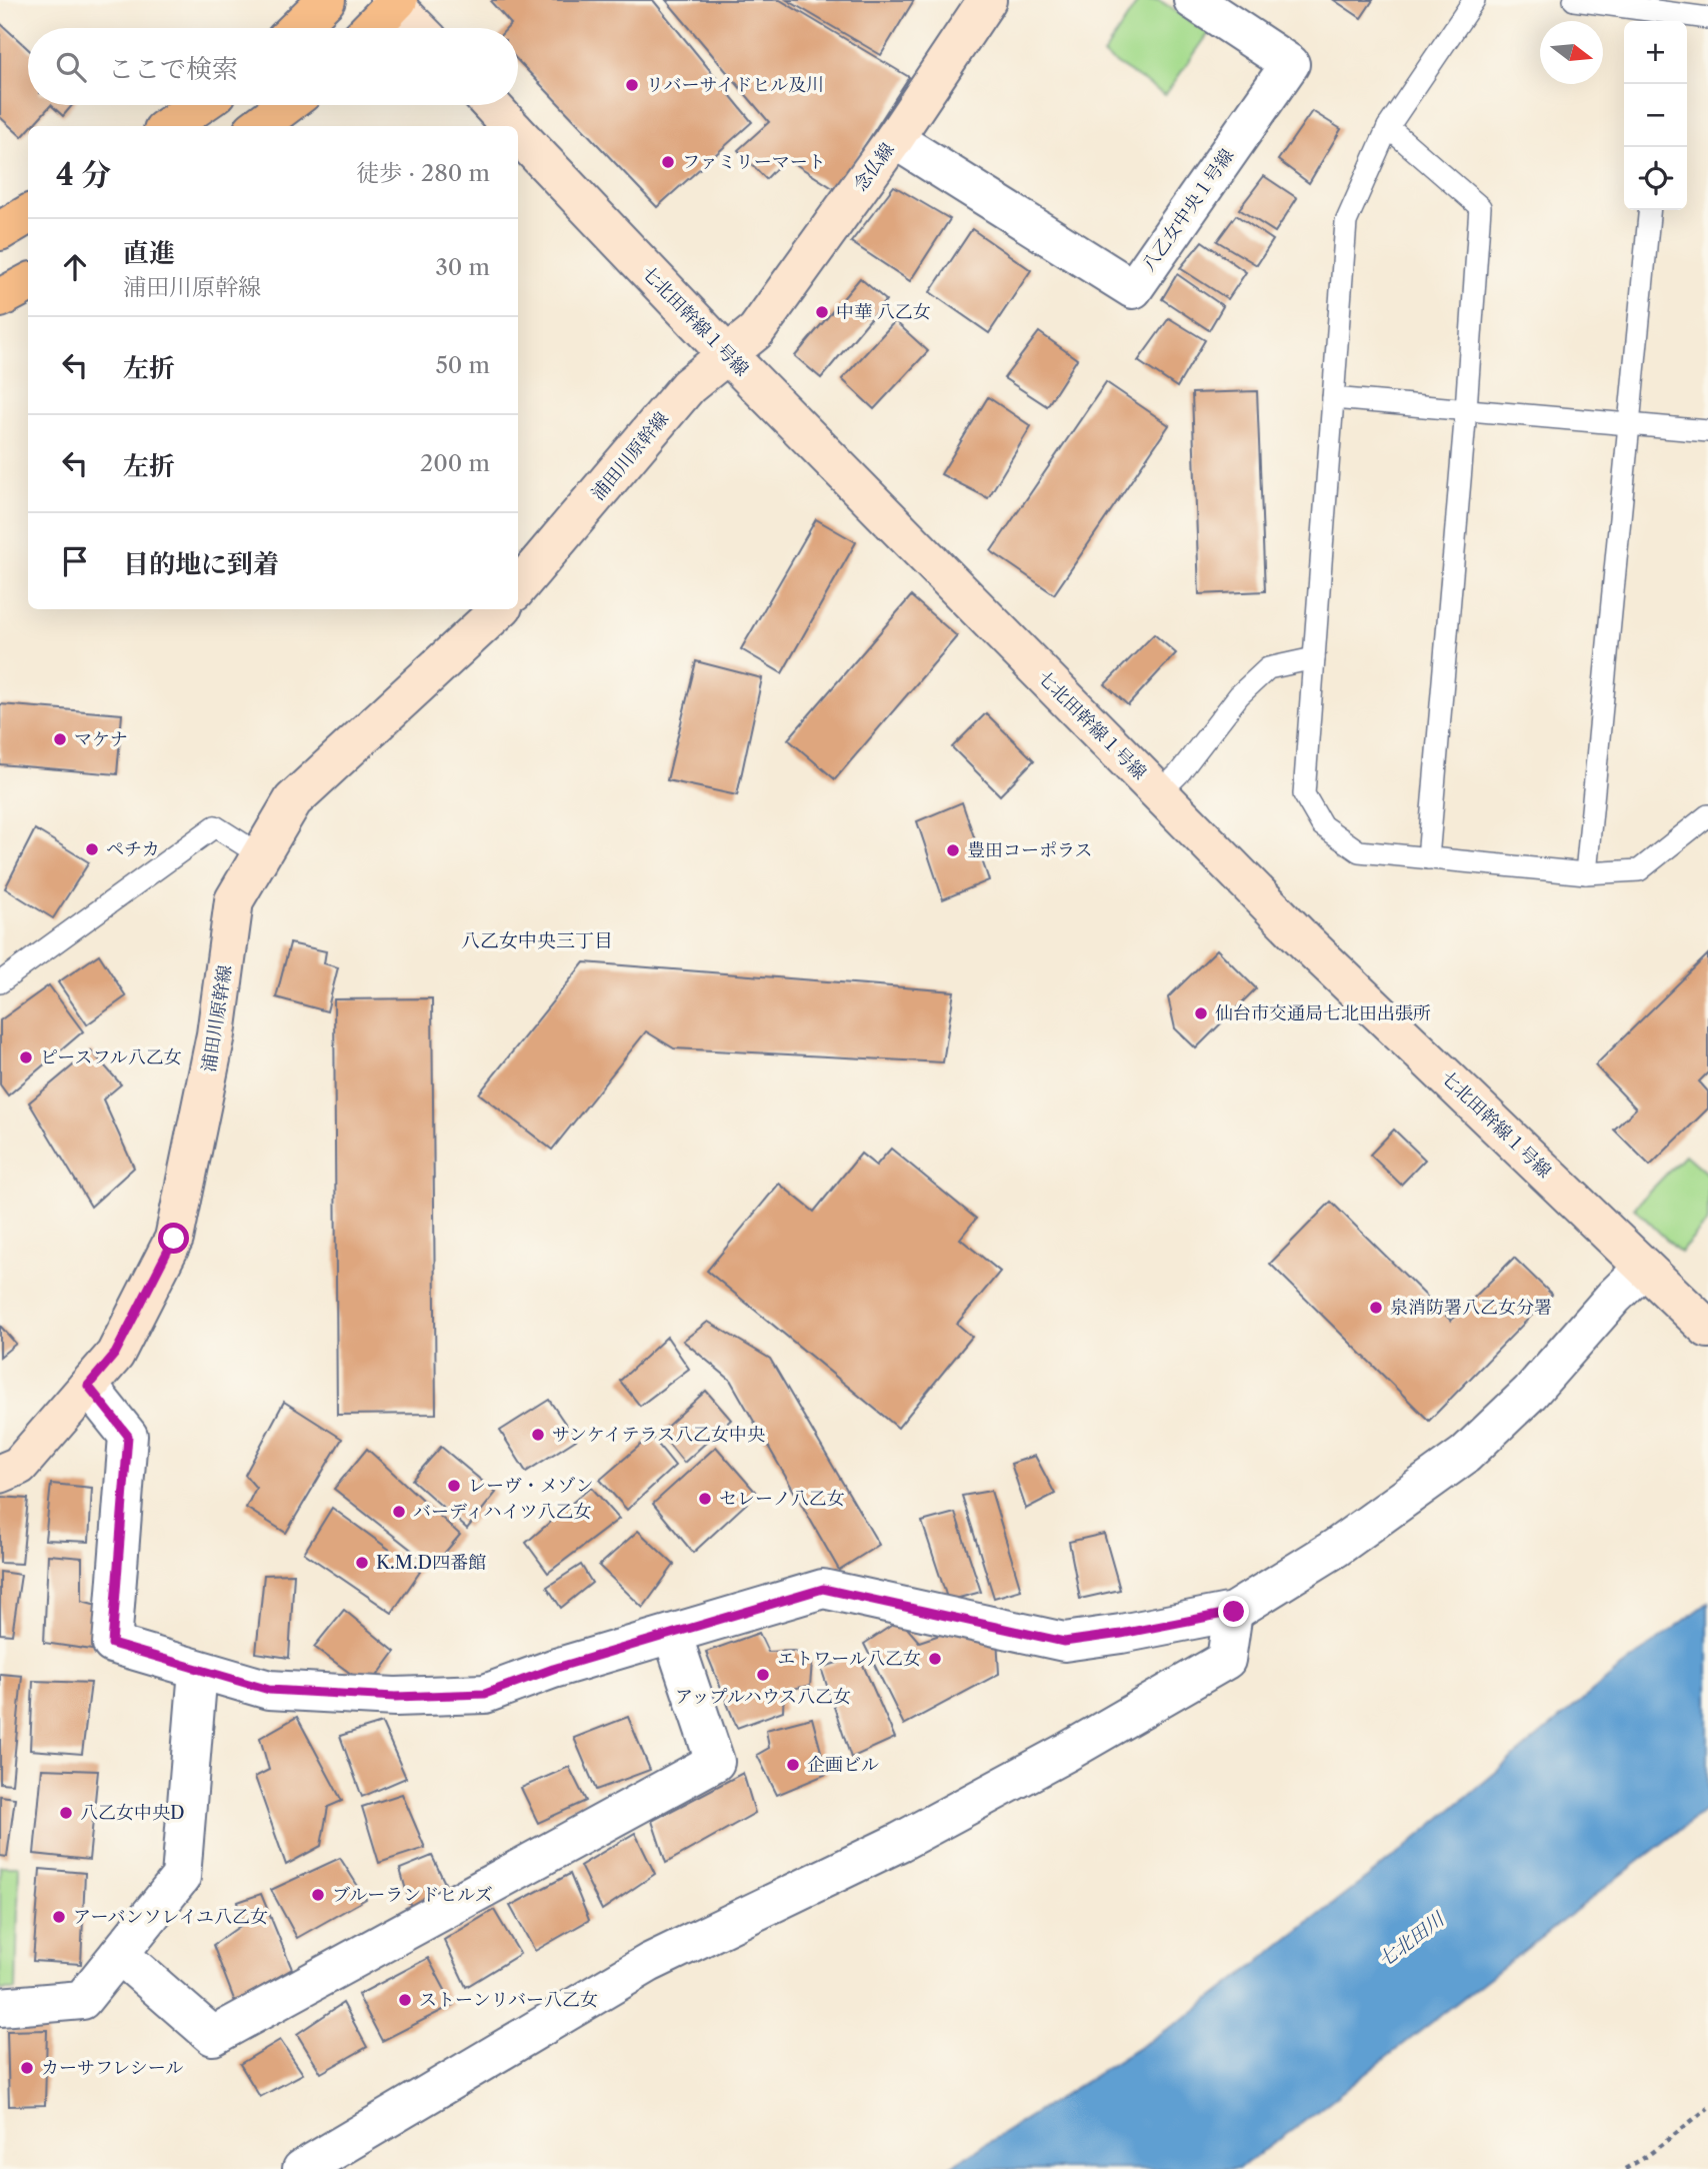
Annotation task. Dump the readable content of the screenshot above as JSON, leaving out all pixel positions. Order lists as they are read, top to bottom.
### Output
{
  "streets": {
    "street": [
      "念仏線",
      "八乙女中央１号線",
      "七北田幹線１号線",
      "浦田川原幹線"
    ]
  },
  "crossings": [
    ["念仏線", "八乙女中央１号線"],
    ["念仏線", "浦田川原幹線"],
    ["七北田幹線１号線", "浦田川原幹線"]
  ],
  "districts": ["八乙女中央三丁目"],
  "water": ["七北田川"],
  "places": [
    "リバーサイドヒル及川",
    "ファミリーマート",
    "中華 八乙女",
    "マケナ",
    "ペチカ",
    "豊田コーポラス",
    "仙台市交通局七北田出張所",
    "ピースフル八乙女",
    "泉消防署八乙女分署",
    "サンケイテラス八乙女中央",
    "レーヴ・メゾン",
    "セレーノ八乙女",
    "バーディハイツ八乙女",
    "K.M.D四番館",
    "エトワール八乙女",
    "アップルハウス八乙女",
    "企画ビル",
    "八乙女中央D",
    "ブルーランドヒルズ",
    "アーバンソレイユ八乙女",
    "ストーンリバー八乙女",
    "カーサフレシール"
  ],
  "north": "right",
  "page": {
    "map_buttons": ["+", "−"],
    "search": "ここで検索",
    "heading": ["4 分", "徒歩 · 280 m"],
    "list": [
      ["直進", "浦田川原幹線", "30 m"],
      ["左折", "50 m"],
      ["左折", "200 m"],
      "目的地に到着"
    ]
  }
}
